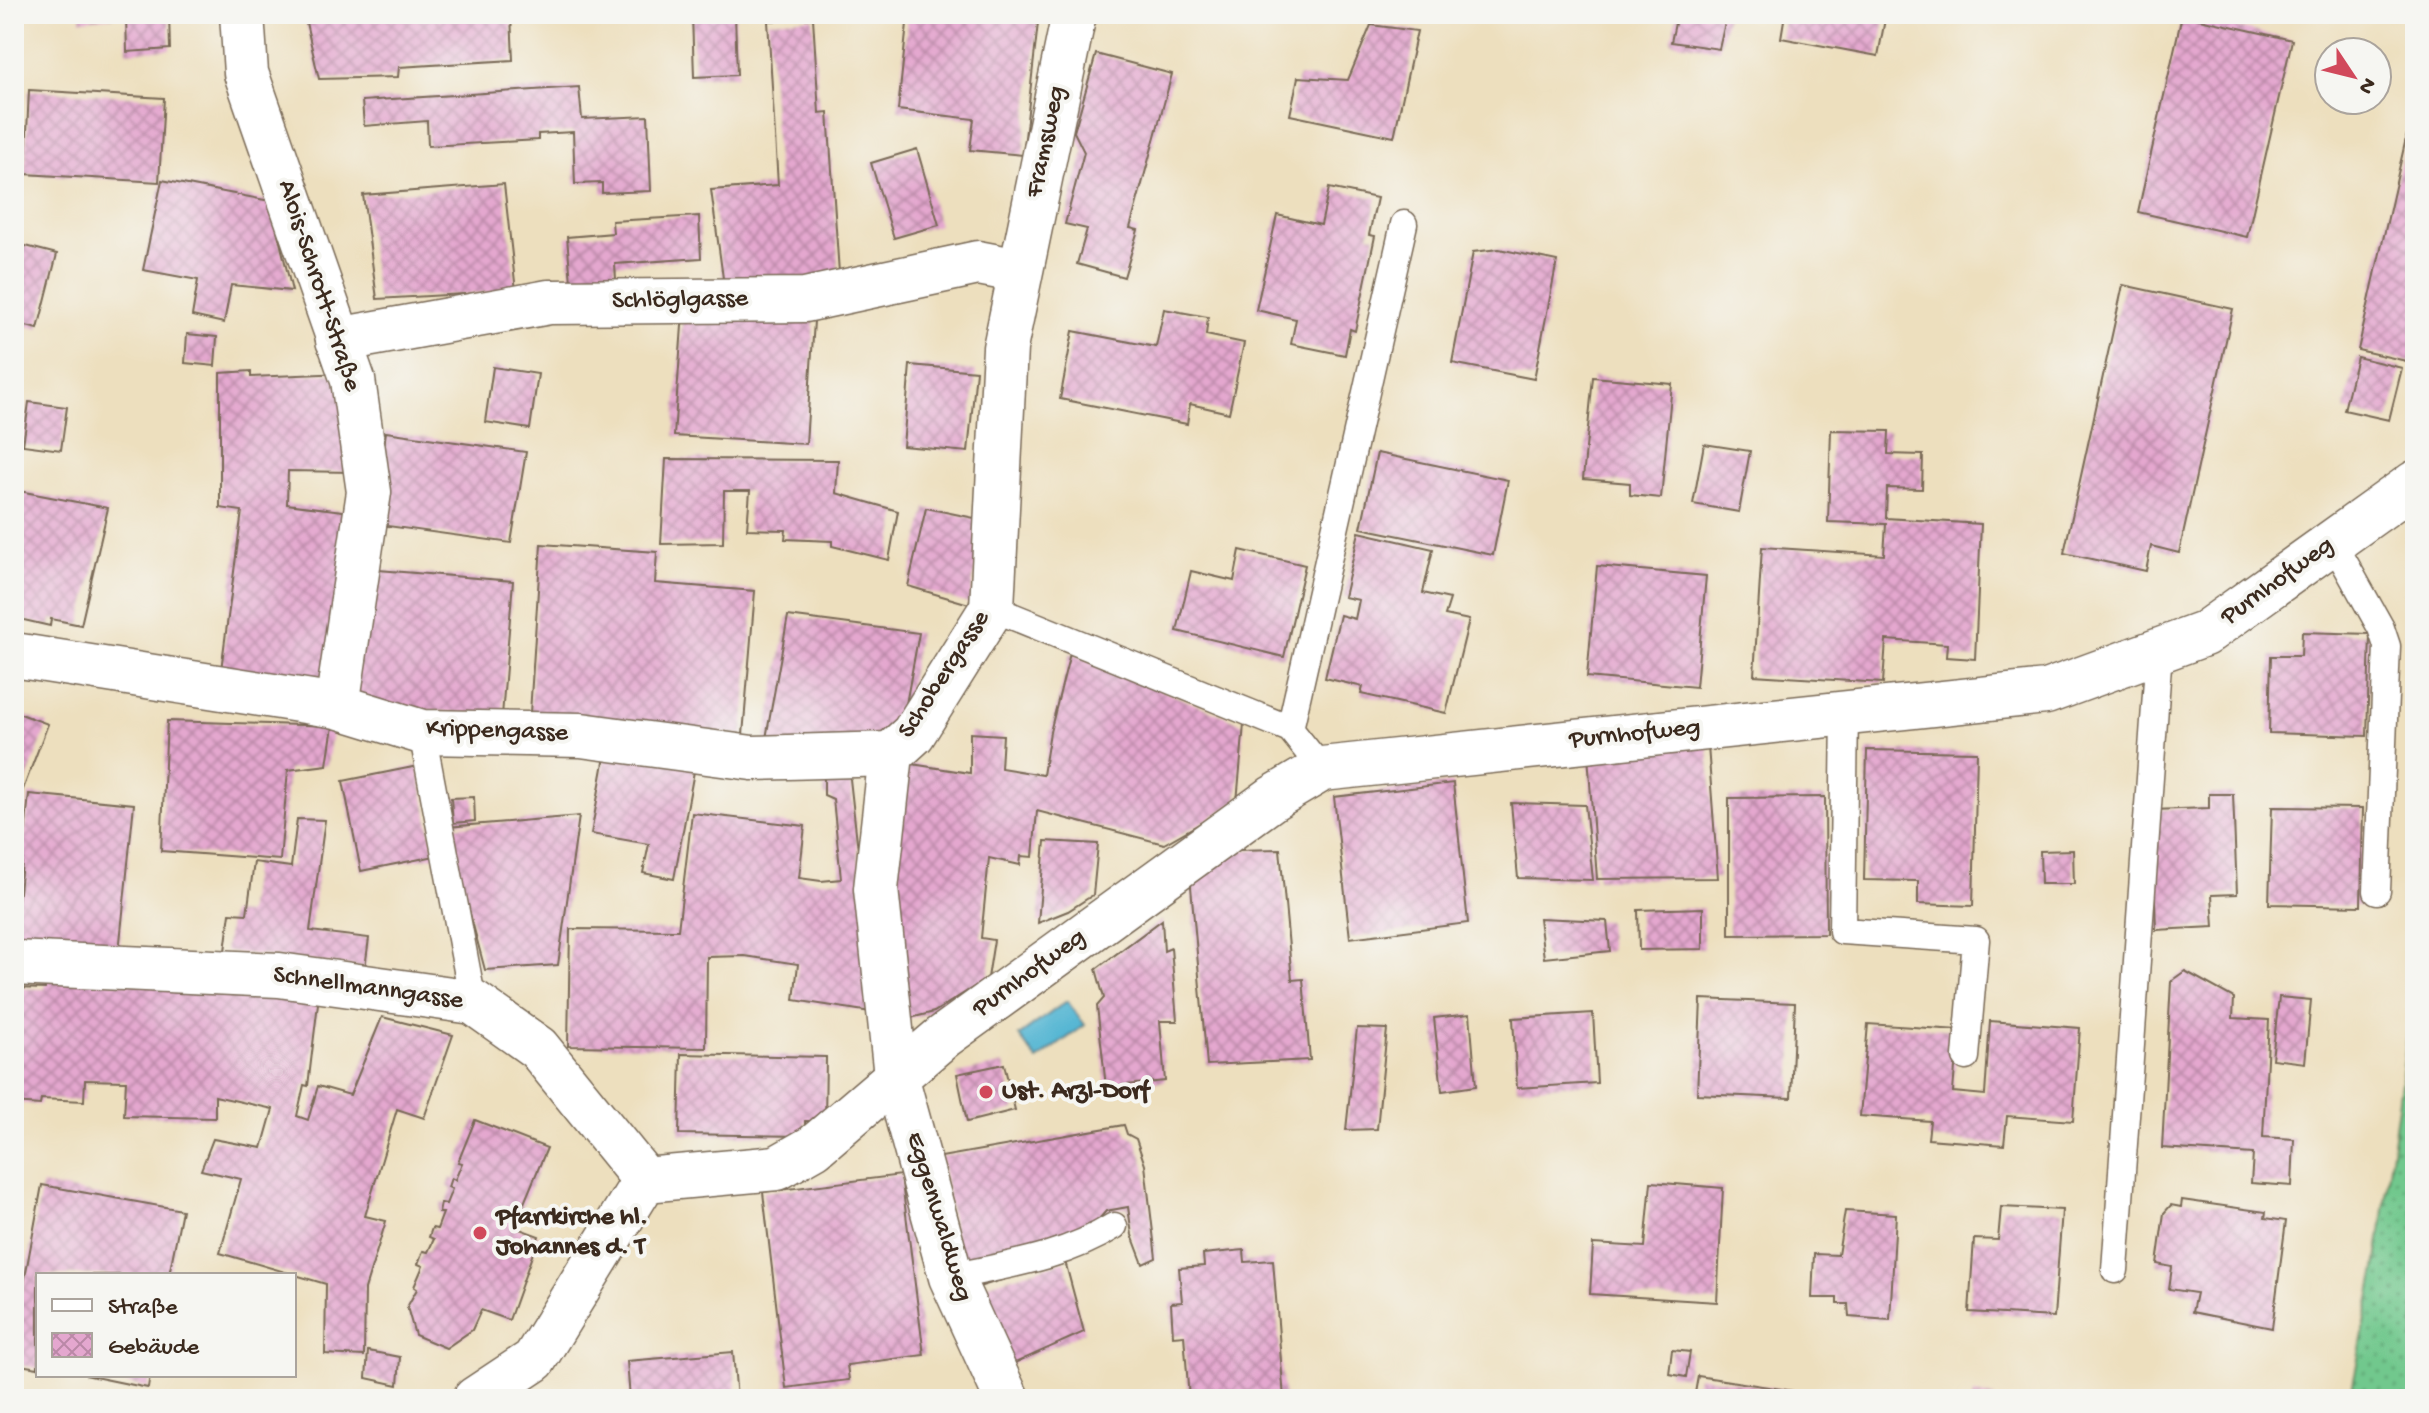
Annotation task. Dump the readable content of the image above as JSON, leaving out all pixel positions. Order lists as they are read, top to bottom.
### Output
{
  "streets": {
    "street": [
      "Framsweg",
      "Alois-Schrott-Straße",
      "Schlöglgasse",
      "Purnhofweg",
      "Schobergasse",
      "Krippengasse",
      "Schnellmanngasse",
      "Eggenwaldweg"
    ]
  },
  "crossings": [
    ["Framsweg", "Schlöglgasse"],
    ["Framsweg", "Schobergasse"],
    ["Alois-Schrott-Straße", "Schlöglgasse"],
    ["Alois-Schrott-Straße", "Krippengasse"],
    ["Schlöglgasse", "Schobergasse"],
    ["Purnhofweg", "Schobergasse"],
    ["Purnhofweg", "Schnellmanngasse"],
    ["Purnhofweg", "Eggenwaldweg"],
    ["Schobergasse", "Krippengasse"],
    ["Schobergasse", "Eggenwaldweg"]
  ],
  "places": ["Ust. Arzl-Dorf", "Pfarrkirche hl. Johannes d. T"],
  "legend": ["Straße", "Gebäude"],
  "north": "bottom right"
}
